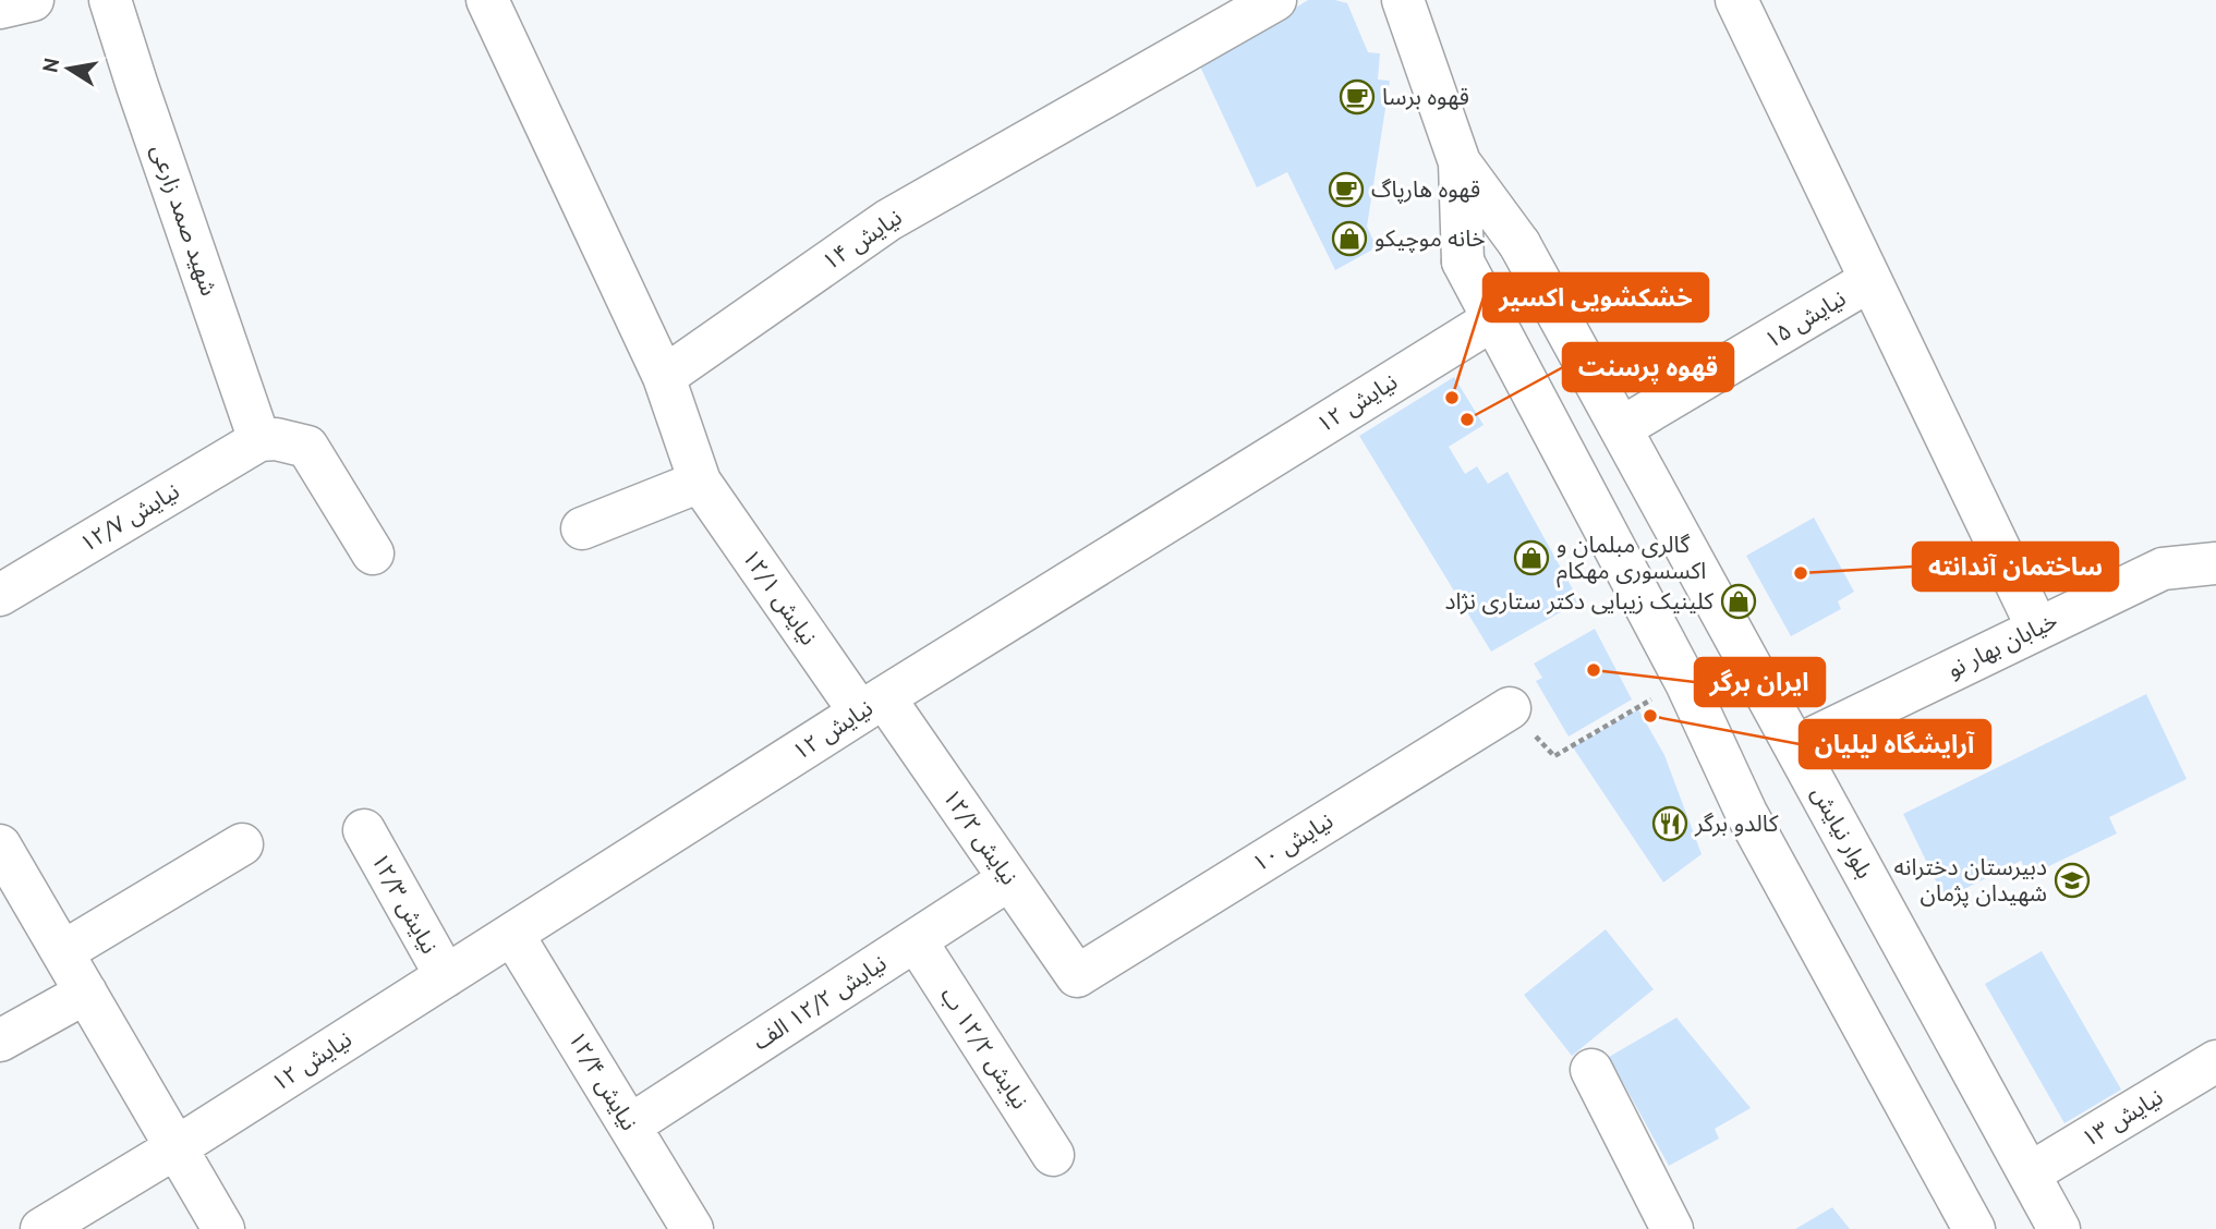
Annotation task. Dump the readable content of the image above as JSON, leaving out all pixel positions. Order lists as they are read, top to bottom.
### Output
{
  "streets": {
    "street": [
      "شهید صمد زارعی",
      "نیایش ۱۴",
      "۱۵ نیایش",
      "نیایش ۱۲",
      "۱۲/۷ نیایش",
      "۱۲/۱ نیایش",
      "خیابان بهار نو",
      "بلوار نیایش",
      "۱۲/۲ نیایش",
      "نیایش ۱۰",
      "۱۲/۳ نیایش",
      "نیایش ۱۲/۲ الف",
      "نیایش ۱۲/۲ ب",
      "۱۲/۴ نیایش",
      "نیایش ۱۳"
    ]
  },
  "crossings": [
    ["شهید صمد زارعی", "۱۲/۷ نیایش"],
    ["۱۵ نیایش", "بلوار نیایش"],
    ["نیایش ۱۲", "۱۲/۱ نیایش"],
    ["نیایش ۱۲", "بلوار نیایش"],
    ["نیایش ۱۲", "۱۲/۲ نیایش"],
    ["نیایش ۱۲", "۱۲/۳ نیایش"],
    ["نیایش ۱۲", "۱۲/۴ نیایش"],
    ["۱۲/۱ نیایش", "۱۲/۲ نیایش"],
    ["خیابان بهار نو", "بلوار نیایش"],
    ["بلوار نیایش", "نیایش ۱۳"],
    ["۱۲/۲ نیایش", "نیایش ۱۰"],
    ["۱۲/۲ نیایش", "نیایش ۱۲/۲ الف"],
    ["نیایش ۱۲/۲ الف", "نیایش ۱۲/۲ ب"],
    ["نیایش ۱۲/۲ الف", "۱۲/۴ نیایش"]
  ],
  "places": {
    "cafe": ["قهوه برسا", "قهوه هارپاگ"],
    "shop": ["خانه موچیکو", "گالری مبلمان و اکسسوری مهکام", "کلینیک زیبایی دکتر ستاری نژاد"],
    "other": [
      "خشکشویی اکسیر",
      "قهوه پرسنت",
      "ساختمان آندانته",
      "ایران برگر",
      "آرایشگاه لیلیان"
    ],
    "restaurant": ["کالدو برگر"],
    "school or university": ["دبیرستان دخترانه شهیدان پژمان"]
  },
  "north": "left"
}
